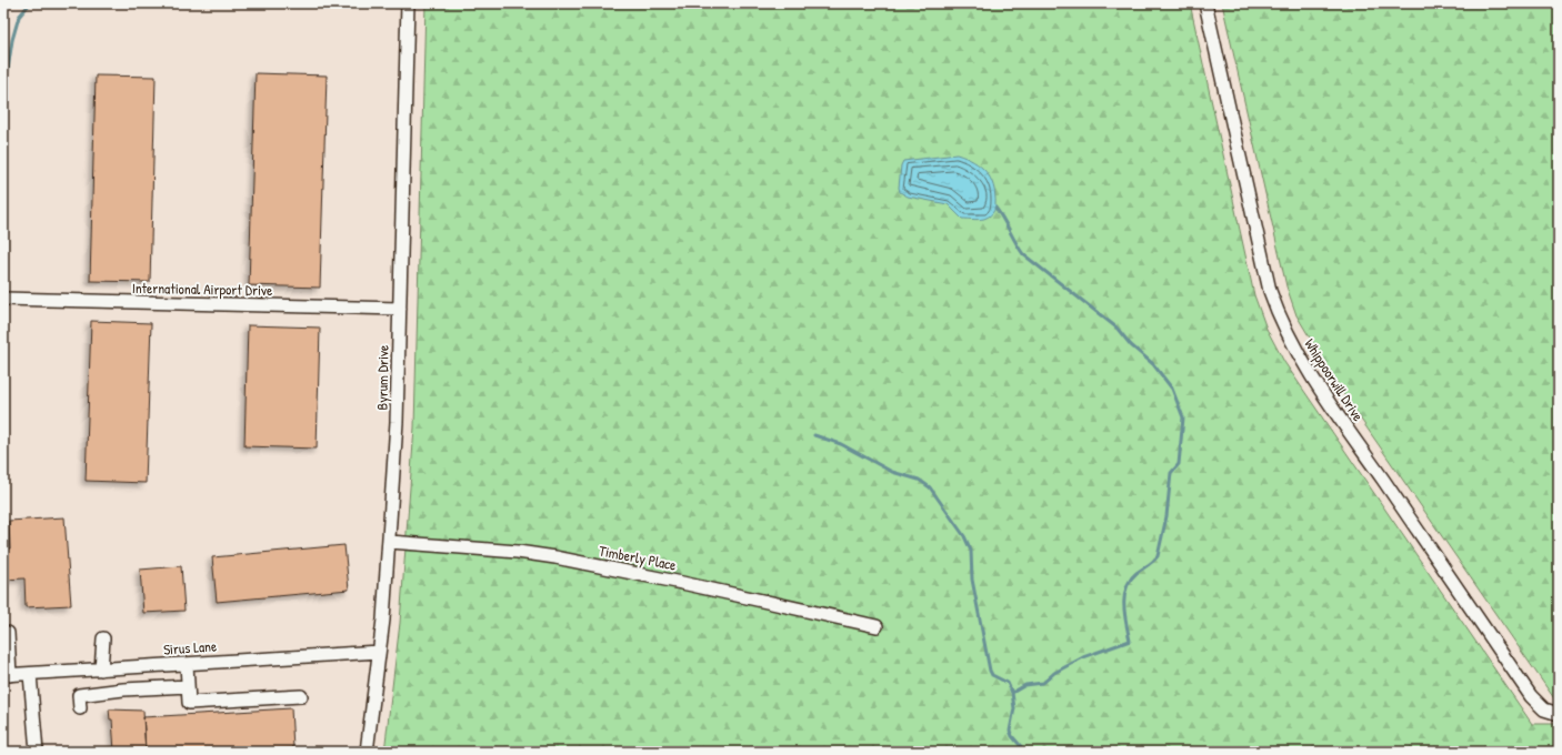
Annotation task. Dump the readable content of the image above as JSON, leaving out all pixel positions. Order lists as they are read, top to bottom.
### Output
{
  "streets": {
    "street": [
      "International Airport Drive",
      "Byrum Drive",
      "Whippoorwill Drive",
      "Timberly Place",
      "Sirus Lane"
    ]
  },
  "crossings": [
    ["International Airport Drive", "Byrum Drive"],
    ["Byrum Drive", "Timberly Place"],
    ["Byrum Drive", "Sirus Lane"]
  ]
}
